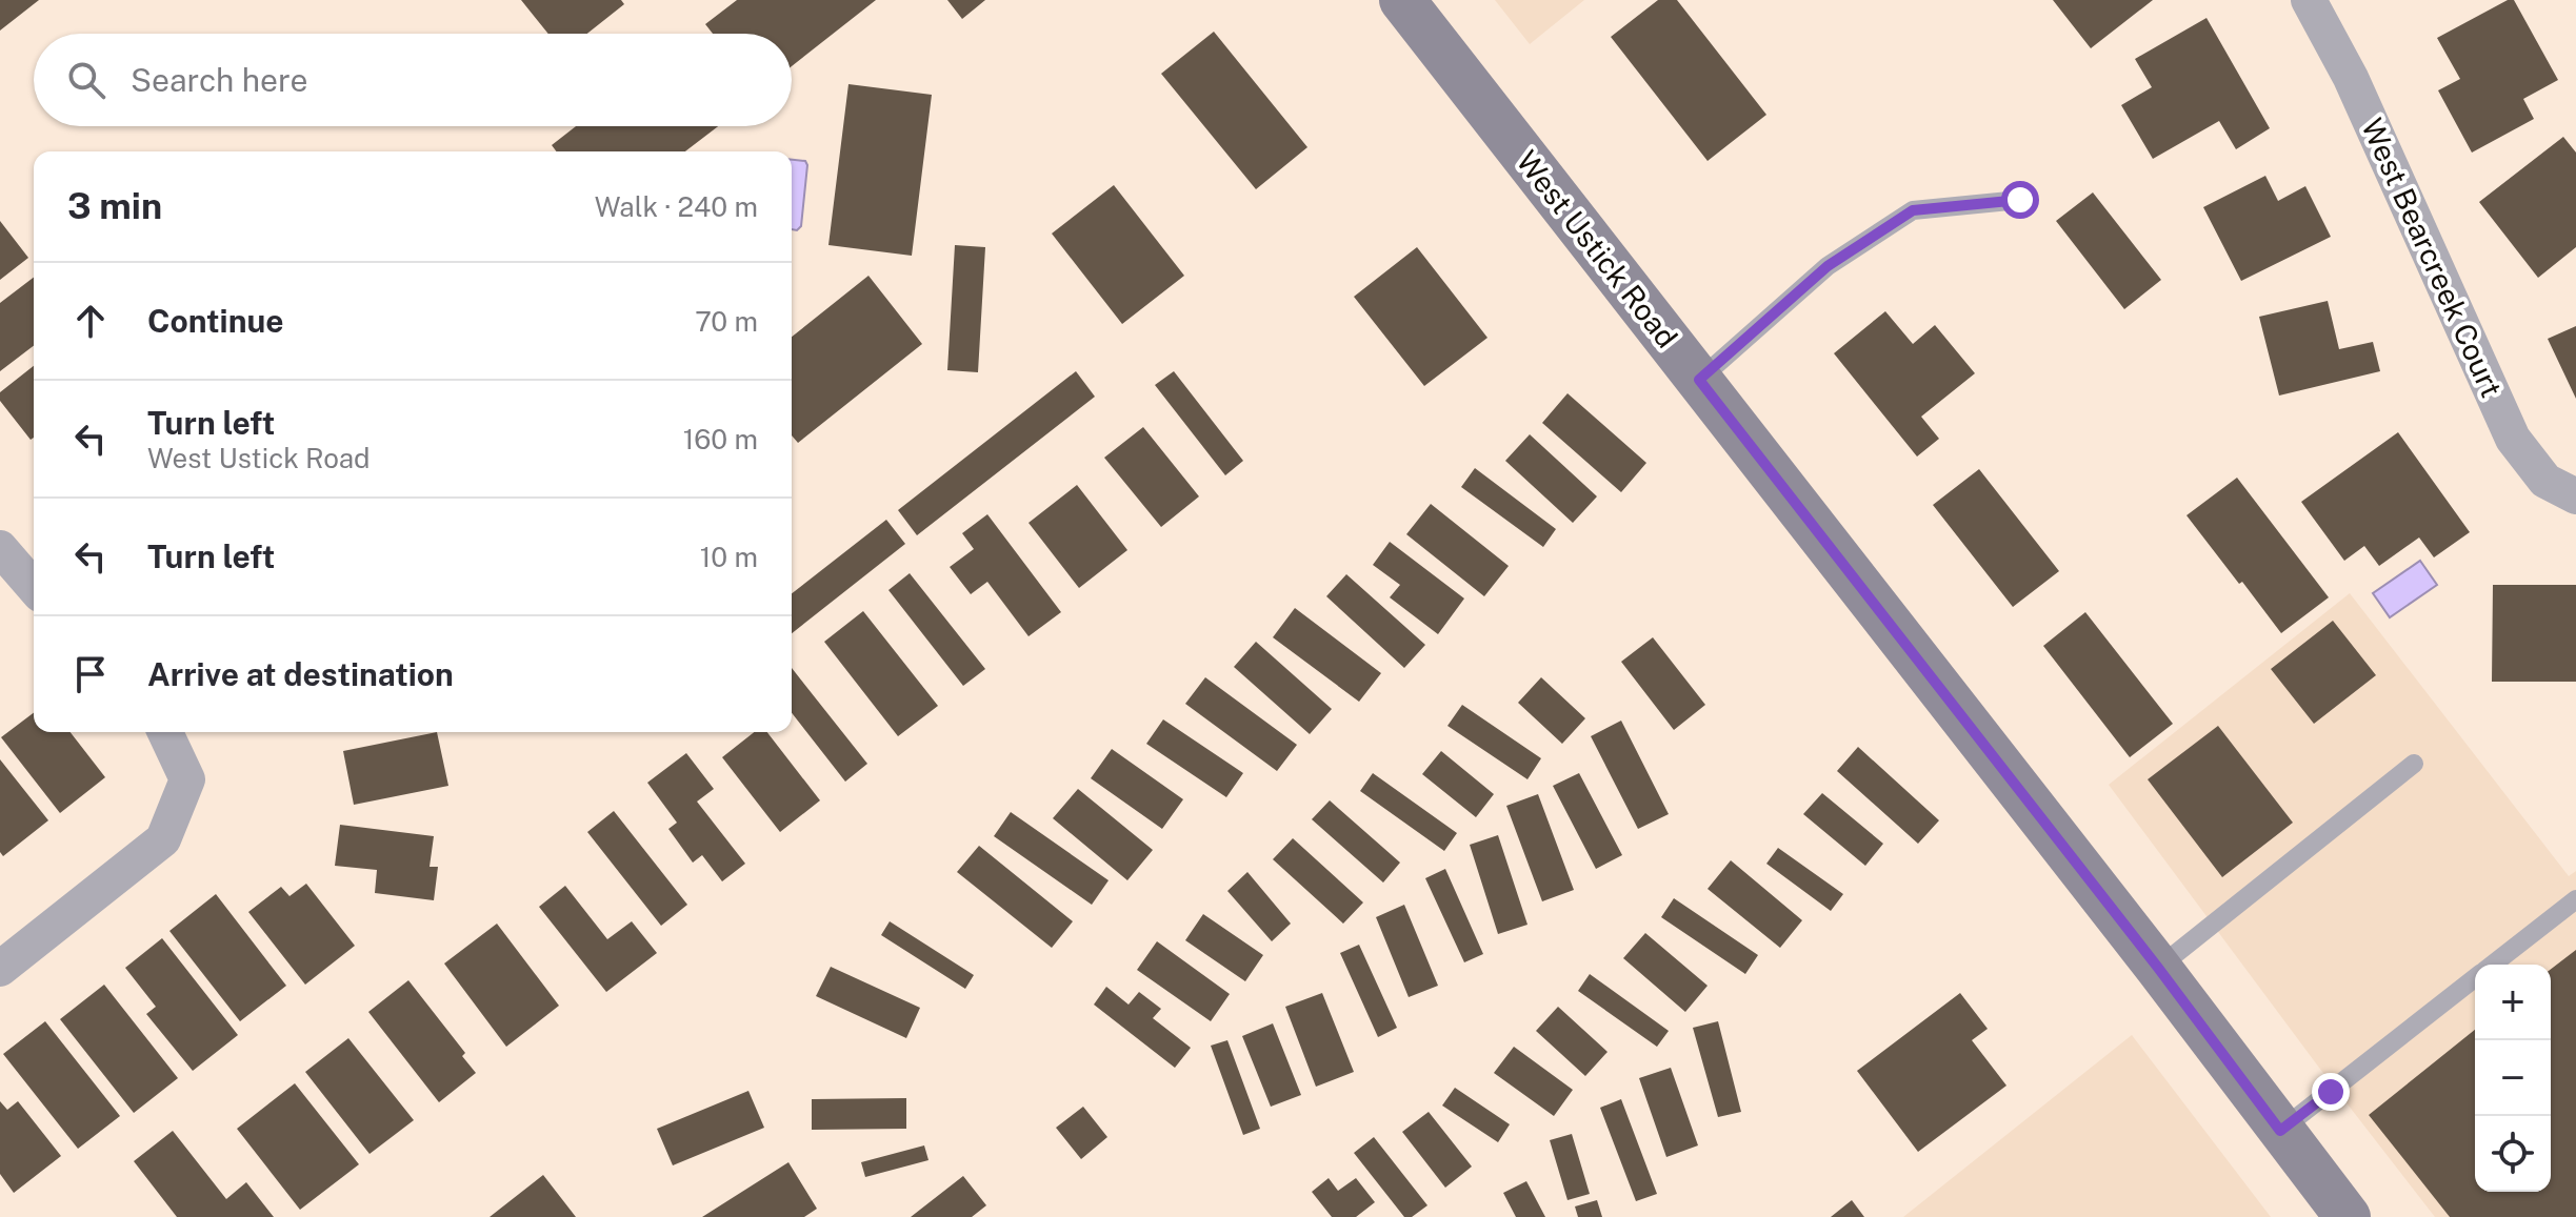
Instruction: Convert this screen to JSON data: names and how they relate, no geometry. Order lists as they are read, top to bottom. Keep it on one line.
{"streets":{"main road":["West Ustick Road"],"street":["West Bearcreek Court"]},"page":{"search":"Search here","heading":["3 min","Walk · 240 m"],"list":[["Continue","70 m"],["Turn left","West Ustick Road","160 m"],["Turn left","10 m"],"Arrive at destination"],"map_buttons":["+","−"]}}
